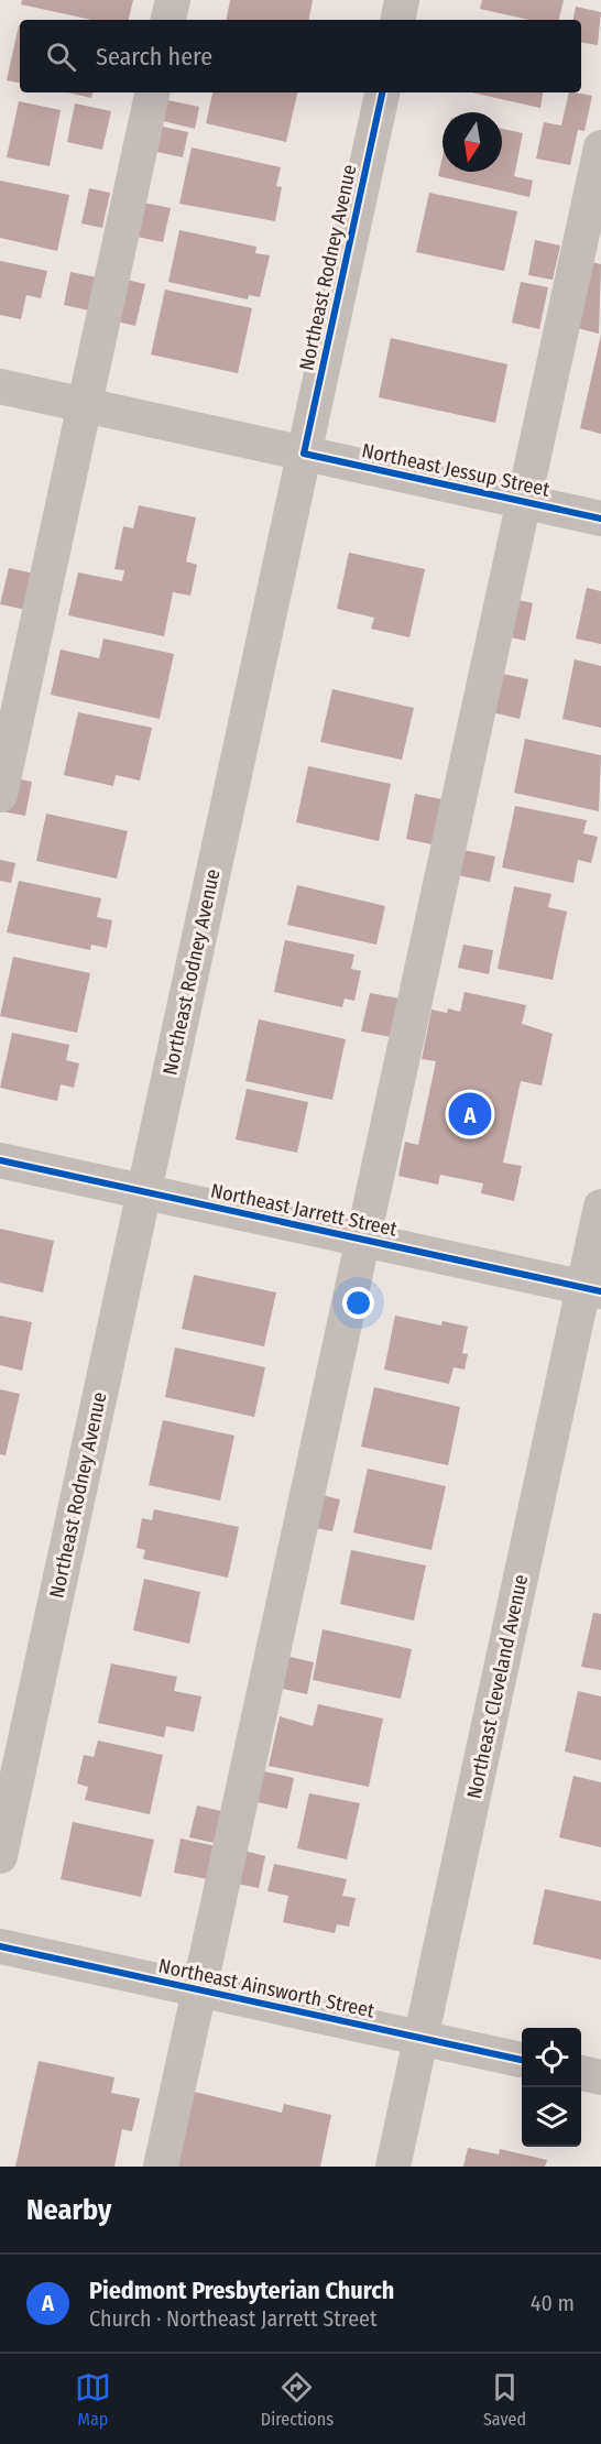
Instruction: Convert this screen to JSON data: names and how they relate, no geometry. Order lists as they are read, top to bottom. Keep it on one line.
{"streets":{"street":["Northeast Rodney Avenue","Northeast Jessup Street","Northeast Jarrett Street","Northeast Cleveland Avenue","Northeast Ainsworth Street"]},"crossings":[["Northeast Rodney Avenue","Northeast Jessup Street"],["Northeast Rodney Avenue","Northeast Jarrett Street"],["Northeast Jarrett Street","Northeast Cleveland Avenue"],["Northeast Cleveland Avenue","Northeast Ainsworth Street"]],"north":"bottom","page":{"search":"Search here","pins":"A","heading":"Nearby","list":[{"mark":"A","name":"Piedmont Presbyterian Church","note":"Church · Northeast Jarrett Street","value":"40 m"}],"nav":["Map","Directions","Saved"]}}
